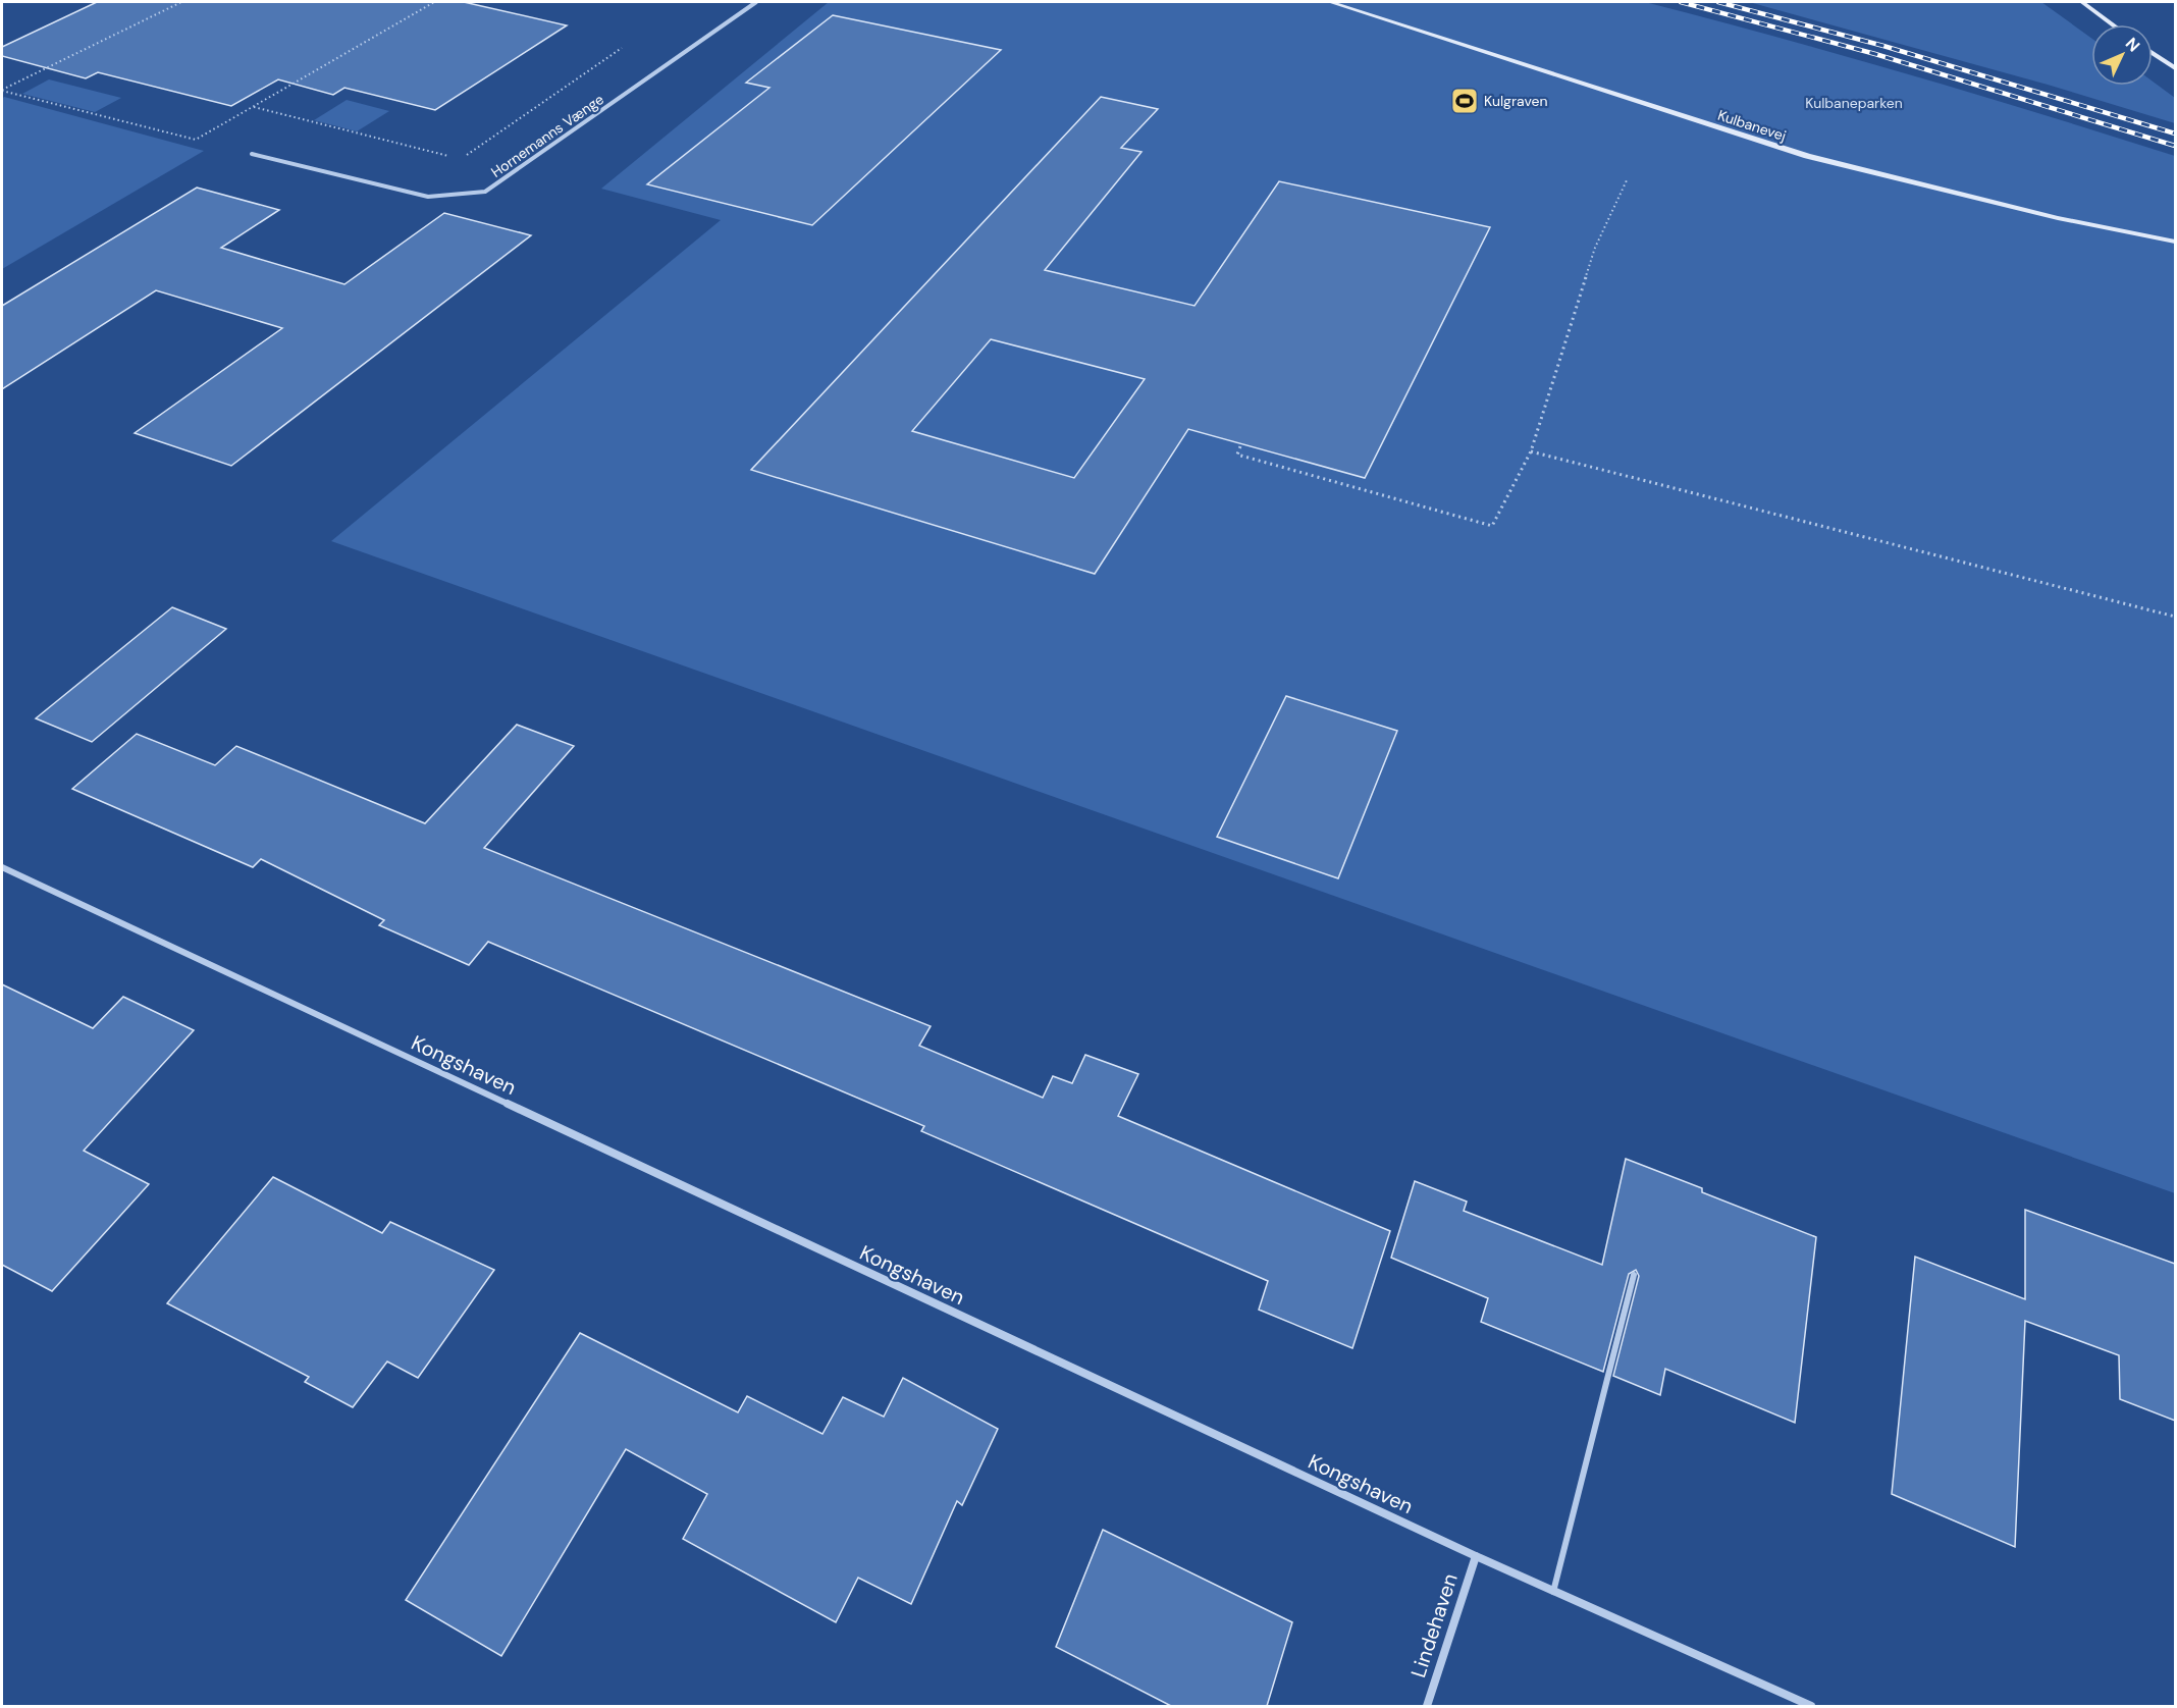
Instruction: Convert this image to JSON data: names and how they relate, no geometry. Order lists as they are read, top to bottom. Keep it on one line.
{"streets":{"street":["Kulbanevej","Hornemanns Vænge","Kongshaven","Lindehaven"]},"crossings":[["Kongshaven","Lindehaven"]],"parks":["Kulbaneparken"],"places":{"sports":["Kulgraven"]},"north":"top right"}
